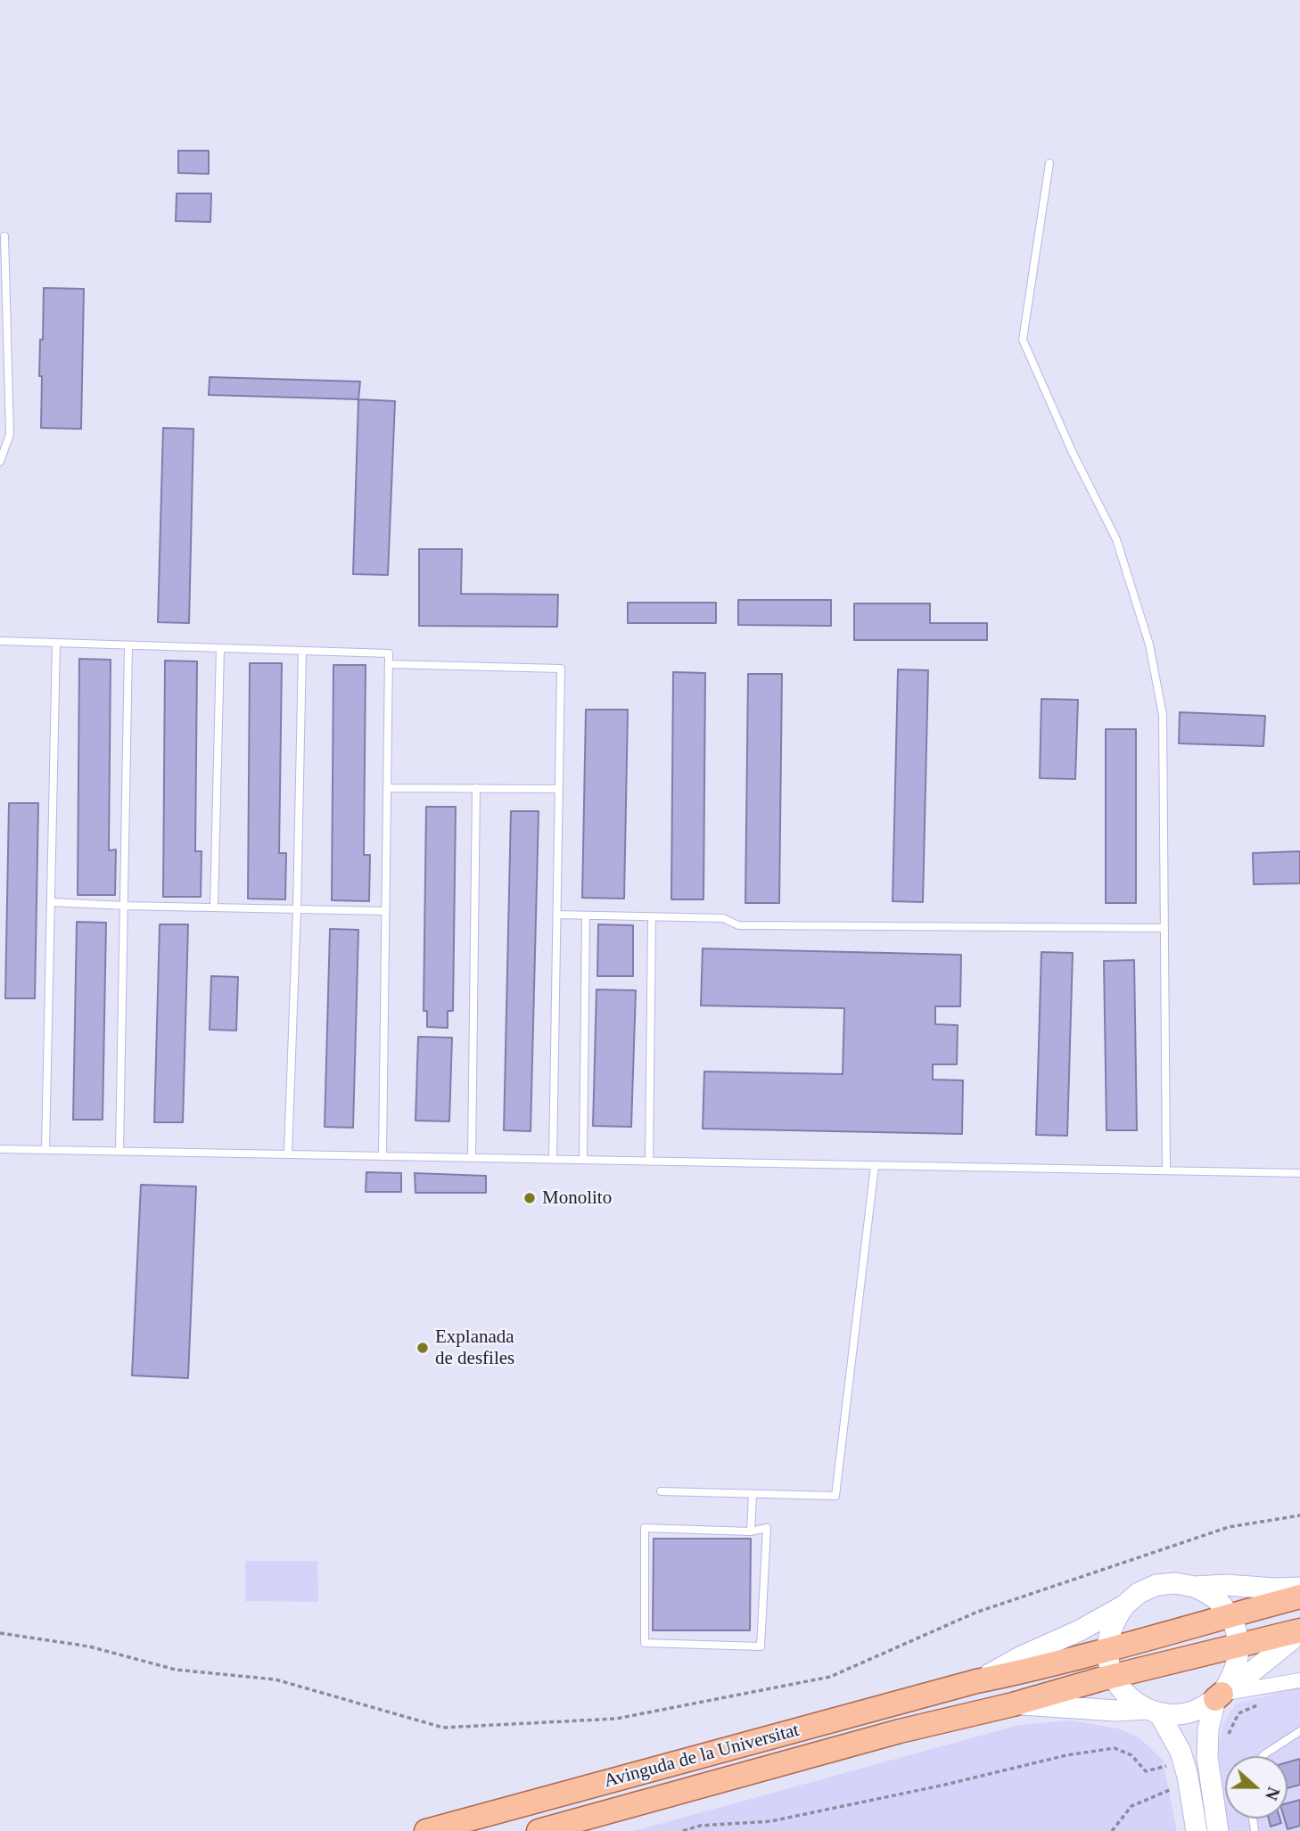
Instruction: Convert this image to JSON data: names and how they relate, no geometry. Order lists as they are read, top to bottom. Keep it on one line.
{"streets":{"main road":["Avinguda de la Universitat"]},"places":["Monolito","Explanada de desfiles"],"north":"right"}
